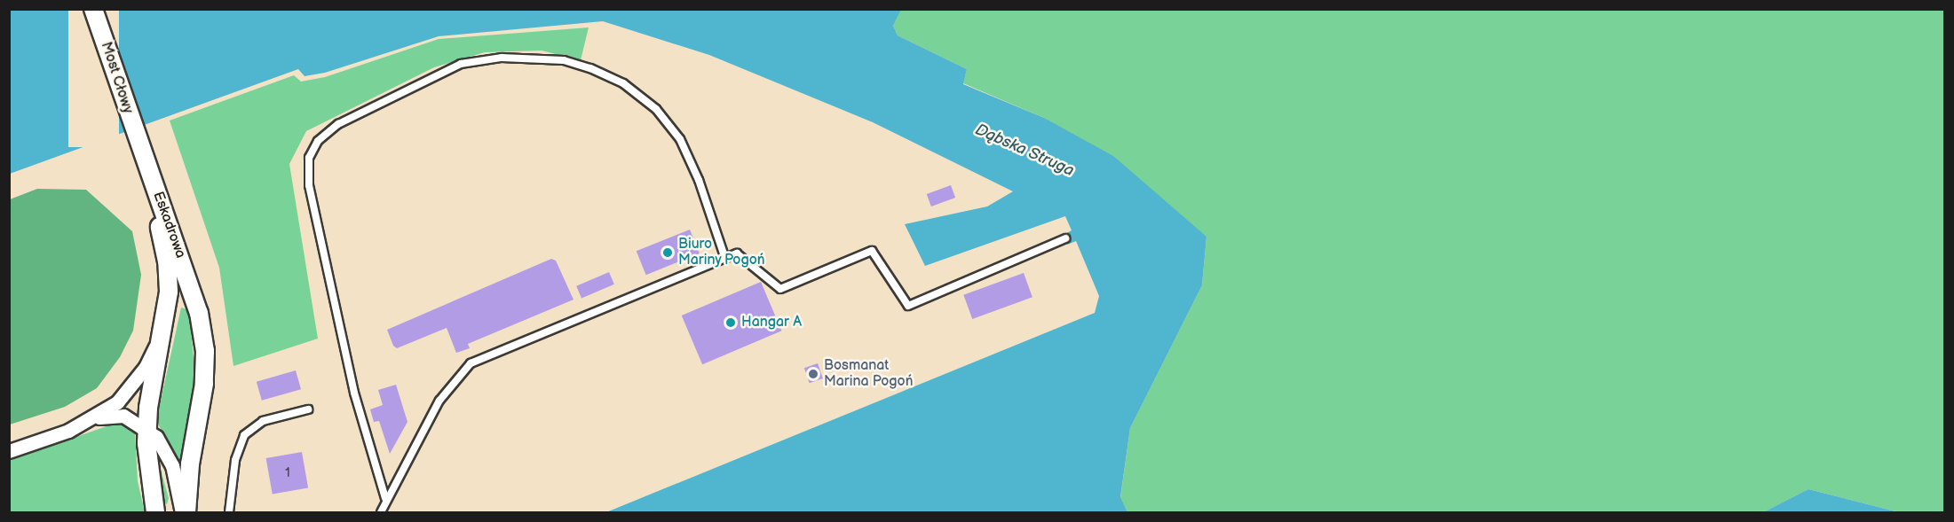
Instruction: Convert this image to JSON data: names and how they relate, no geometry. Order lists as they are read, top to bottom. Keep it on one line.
{"streets":{"street":["Most Cłowy","Eskadrowa"]},"crossings":[["Most Cłowy","Eskadrowa"]],"water":["Dąbska Struga"],"places":["Biuro Mariny Pogoń","Hangar A","Bosmanat Marina Pogoń"],"house_numbers":["1"]}
